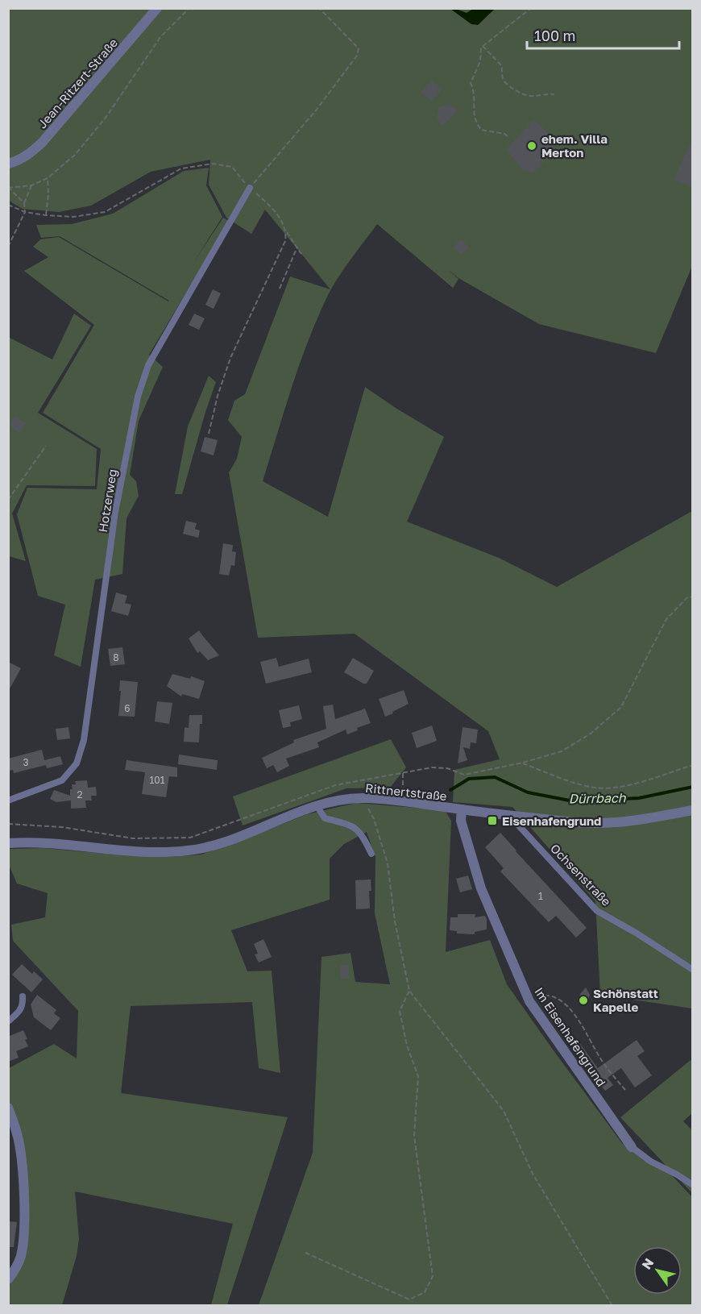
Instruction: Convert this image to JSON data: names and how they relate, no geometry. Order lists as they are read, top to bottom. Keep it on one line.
{"streets":{"street":["Jean-Ritzert-Straße","Rittnertstraße","Im Eisenhafengrund"],"lane":["Hotzerweg","Ochsenstraße"]},"crossings":[["Rittnertstraße","Ochsenstraße"],["Rittnertstraße","Im Eisenhafengrund"]],"water":["Dürrbach"],"places":{"other":["ehem. Villa Merton","Schönstatt Kapelle"],"transit":["Eisenhafengrund"]},"house_numbers":["8","6","3","101","2","1"],"scale_bar":"100 m","north":"top left"}
